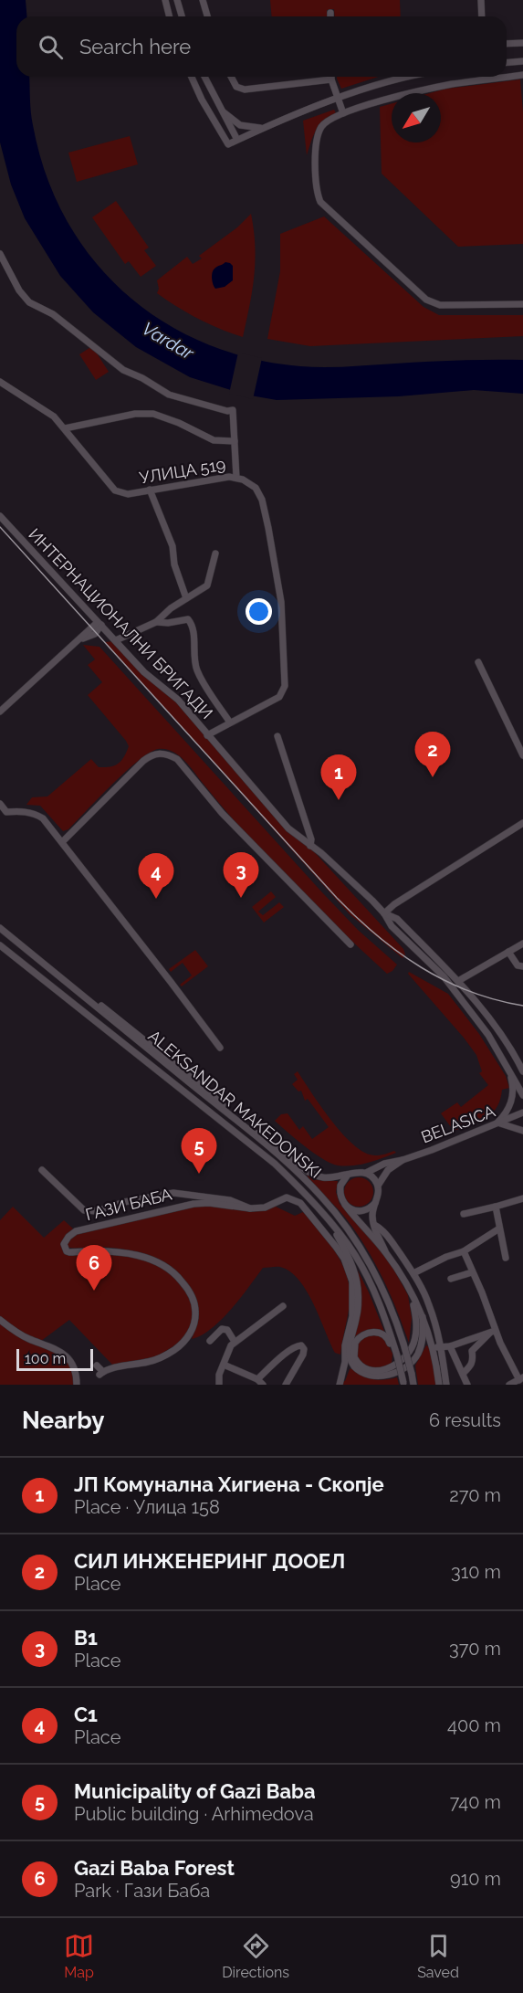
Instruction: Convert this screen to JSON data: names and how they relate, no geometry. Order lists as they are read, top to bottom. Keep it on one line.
{"streets":{"street":["УЛИЦА 519","ИНТЕРНАЦИОНАЛНИ БРИГАДИ","ALEKSANDAR MAKEDONSKI","BELASICA","ГАЗИ БАБА"]},"water":["Vardar"],"scale_bar":"100 m","north":"bottom left","page":{"search":"Search here","pins":["2","1","3","4","5","6"],"scale":"100 m","heading":["Nearby","6 results"],"list":[{"mark":"1","name":"ЈП Комунална Хигиена - Скопје","note":"Place · Улица 158","value":"270 m"},{"mark":"2","name":"СИЛ ИНЖЕНЕРИНГ ДООЕЛ","note":"Place","value":"310 m"},{"mark":"3","name":"B1","note":"Place","value":"370 m"},{"mark":"4","name":"C1","note":"Place","value":"400 m"},{"mark":"5","name":"Municipality of Gazi Baba","note":"Public building · Arhimedova","value":"740 m"},{"mark":"6","name":"Gazi Baba Forest","note":"Park · Гази Баба","value":"910 m"}],"nav":["Map","Directions","Saved"]}}
